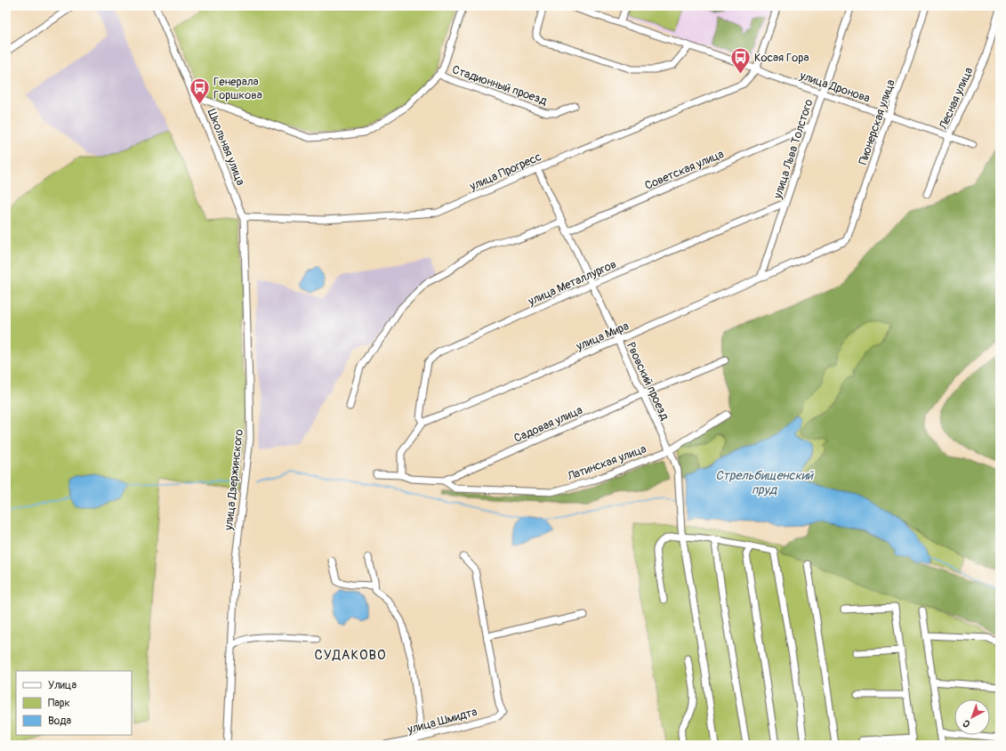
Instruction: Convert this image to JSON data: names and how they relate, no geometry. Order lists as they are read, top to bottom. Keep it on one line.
{"streets":{"street":["Стадионный проезд","улица Дронова","Лесная улица","Пионерская улица","Школьная улица","улица Льва Толстого","Советская улица","улица Прогресс","улица Металлургов","улица Мира","Рвовский проезд","Садовая улица","Латинская улица","улица Дзержинского","улица Шмидта"]},"crossings":[["улица Дронова","Лесная улица"],["улица Дронова","Пионерская улица"],["улица Дронова","улица Льва Толстого"],["улица Дронова","улица Прогресс"],["Пионерская улица","улица Мира"],["Школьная улица","улица Прогресс"],["Школьная улица","улица Дзержинского"],["улица Льва Толстого","Советская улица"],["улица Льва Толстого","улица Металлургов"],["улица Льва Толстого","улица Мира"],["Советская улица","Рвовский проезд"],["улица Прогресс","Рвовский проезд"],["улица Прогресс","улица Дзержинского"],["улица Металлургов","улица Мира"],["улица Металлургов","Рвовский проезд"],["улица Мира","Рвовский проезд"],["Рвовский проезд","Садовая улица"],["Рвовский проезд","Латинская улица"],["Садовая улица","Латинская улица"]],"districts":["СУДАКОВО"],"water":["Стрельбищенский пруд"],"places":{"bus stop":["Косая Гора","Генерала Горшкова"]},"legend":["Улица","Парк","Вода"],"north":"bottom left"}
